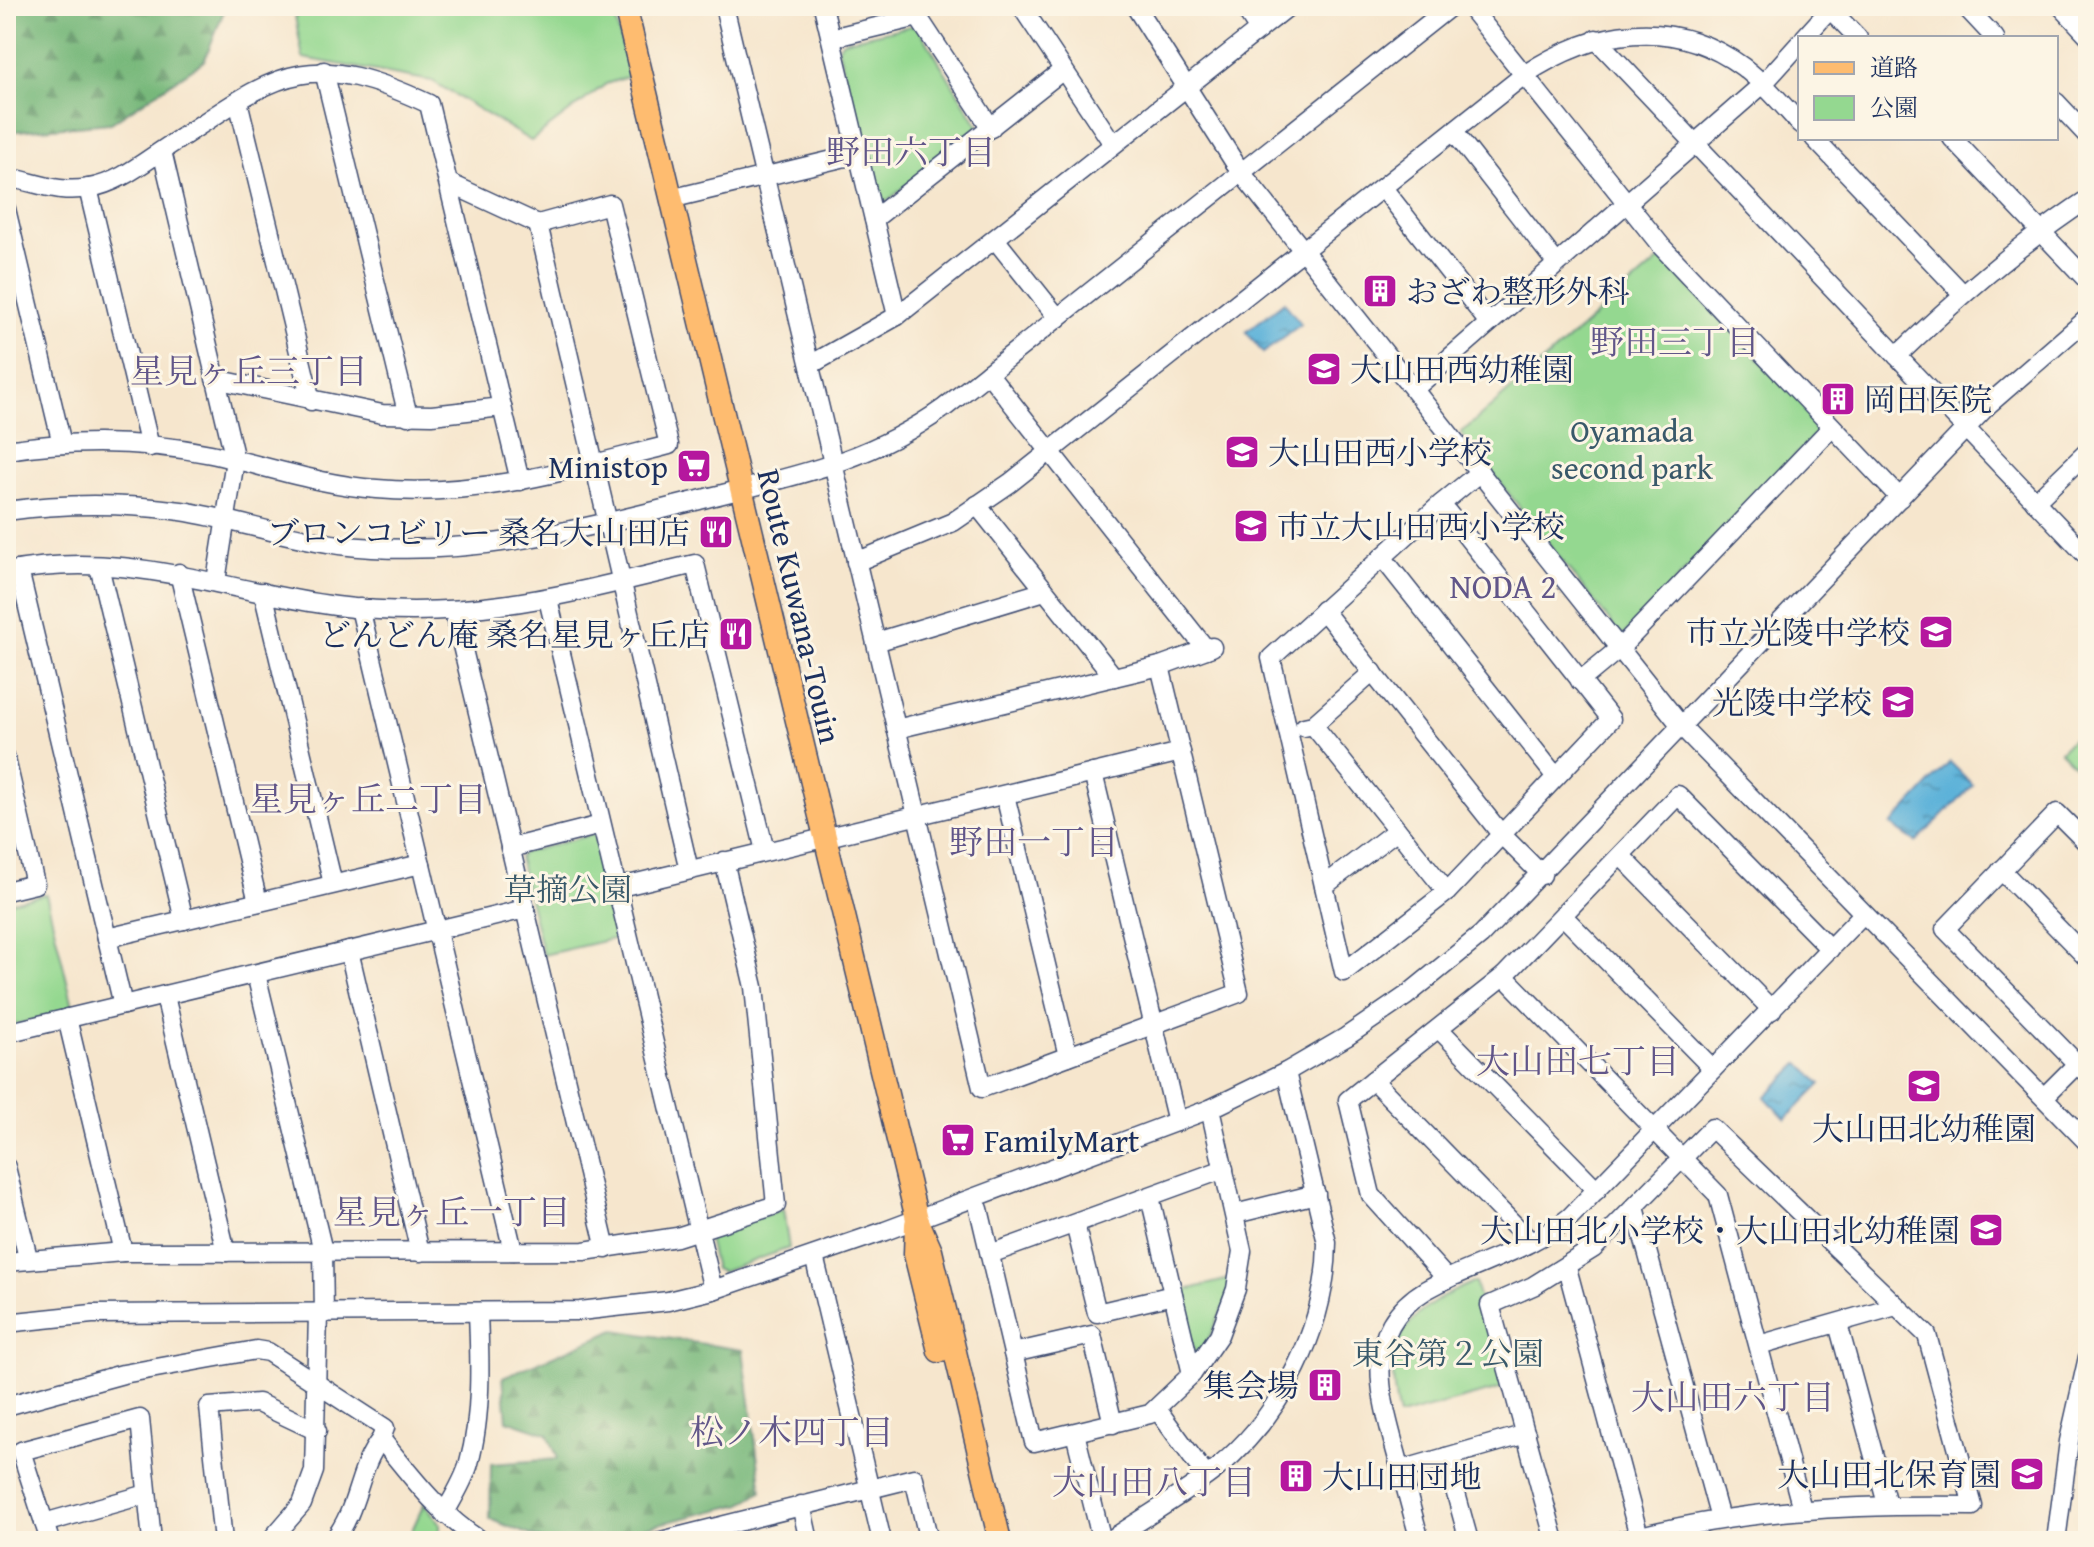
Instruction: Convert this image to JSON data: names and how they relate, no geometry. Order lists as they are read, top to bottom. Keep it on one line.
{"streets":{"main road":["Route Kuwana-Touin"]},"districts":["野田六丁目","野田三丁目","星見ヶ丘三丁目","NODA 2","星見ヶ丘二丁目","野田一丁目","大山田七丁目","星見ヶ丘一丁目","大山田六丁目","松ノ木四丁目","大山田八丁目"],"parks":["Oyamada second park","草摘公園","東谷第２公園"],"places":{"building":["おざわ整形外科","岡田医院","集会場","大山田団地"],"school or university":["大山田西幼稚園","大山田西小学校","市立大山田西小学校","市立光陵中学校","光陵中学校","大山田北幼稚園","大山田北小学校・大山田北幼稚園","大山田北保育園"],"supermarket":["Ministop","FamilyMart"],"restaurant":["ブロンコビリー 桑名大山田店","どんどん庵 桑名星見ヶ丘店"]},"legend":["道路","公園"]}
